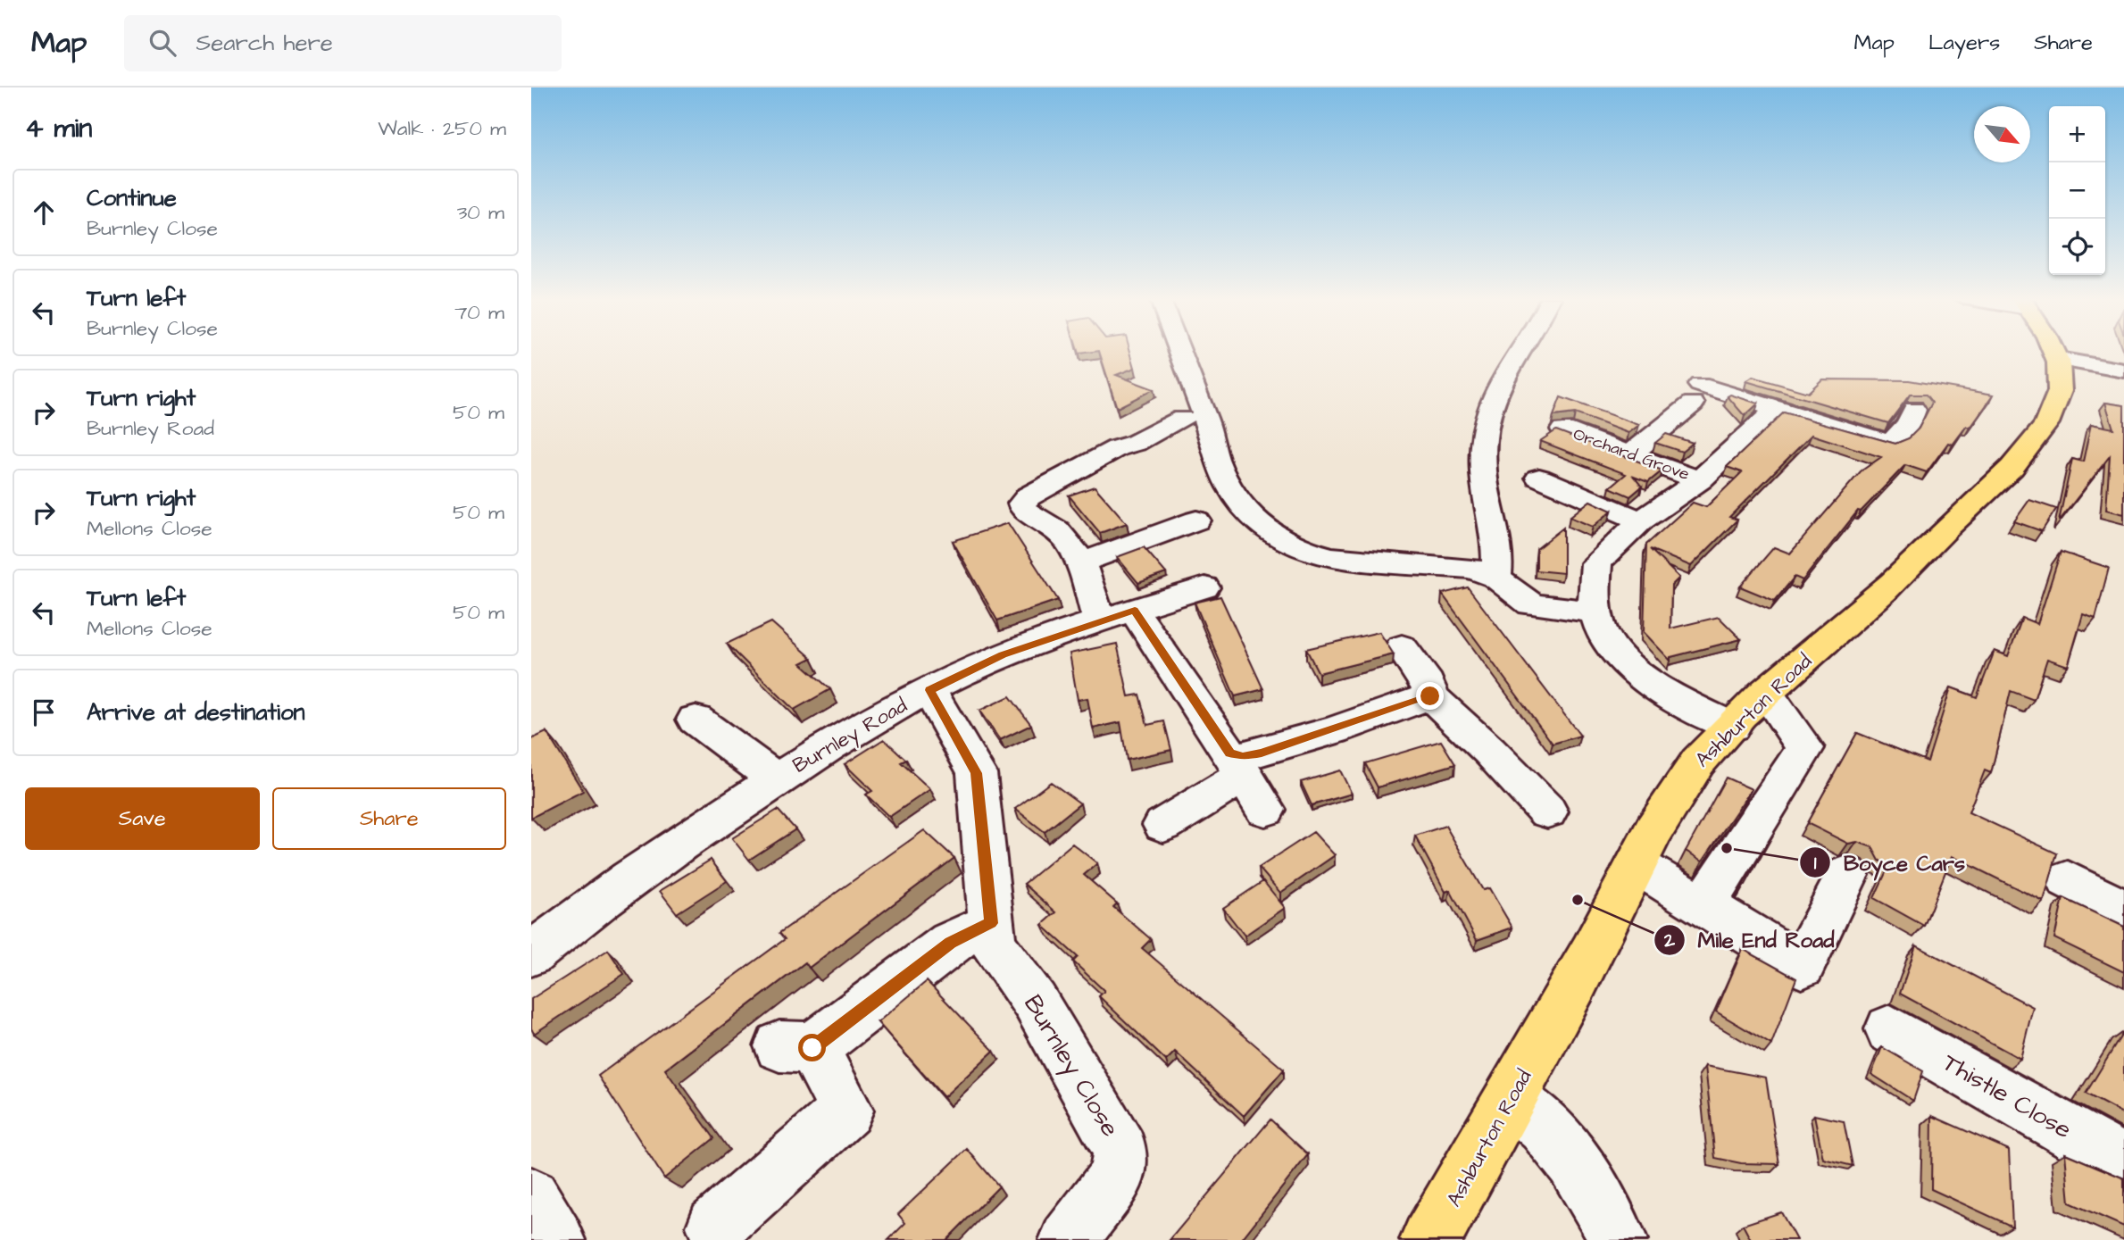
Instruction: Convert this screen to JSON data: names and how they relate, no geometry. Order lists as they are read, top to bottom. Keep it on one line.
{"streets":{"main road":["Ashburton Road"],"street":["Orchard Grove","Burnley Road","Burnley Close","Thistle Close"]},"crossings":[["Orchard Grove","Ashburton Road"],["Burnley Road","Burnley Close"]],"places":["Boyce Cars","Mile End Road"],"north":"bottom right","page":{"header":"Map","search":"Search here","nav":["Map","Layers","Share"],"heading":["4 min","Walk · 250 m"],"map_buttons":["+","−"],"list":[["Continue","Burnley Close","30 m"],["Turn left","Burnley Close","70 m"],["Turn right","Burnley Road","50 m"],["Turn right","Mellons Close","50 m"],["Turn left","Mellons Close","50 m"],"Arrive at destination"],"buttons":["Save","Share"]}}
